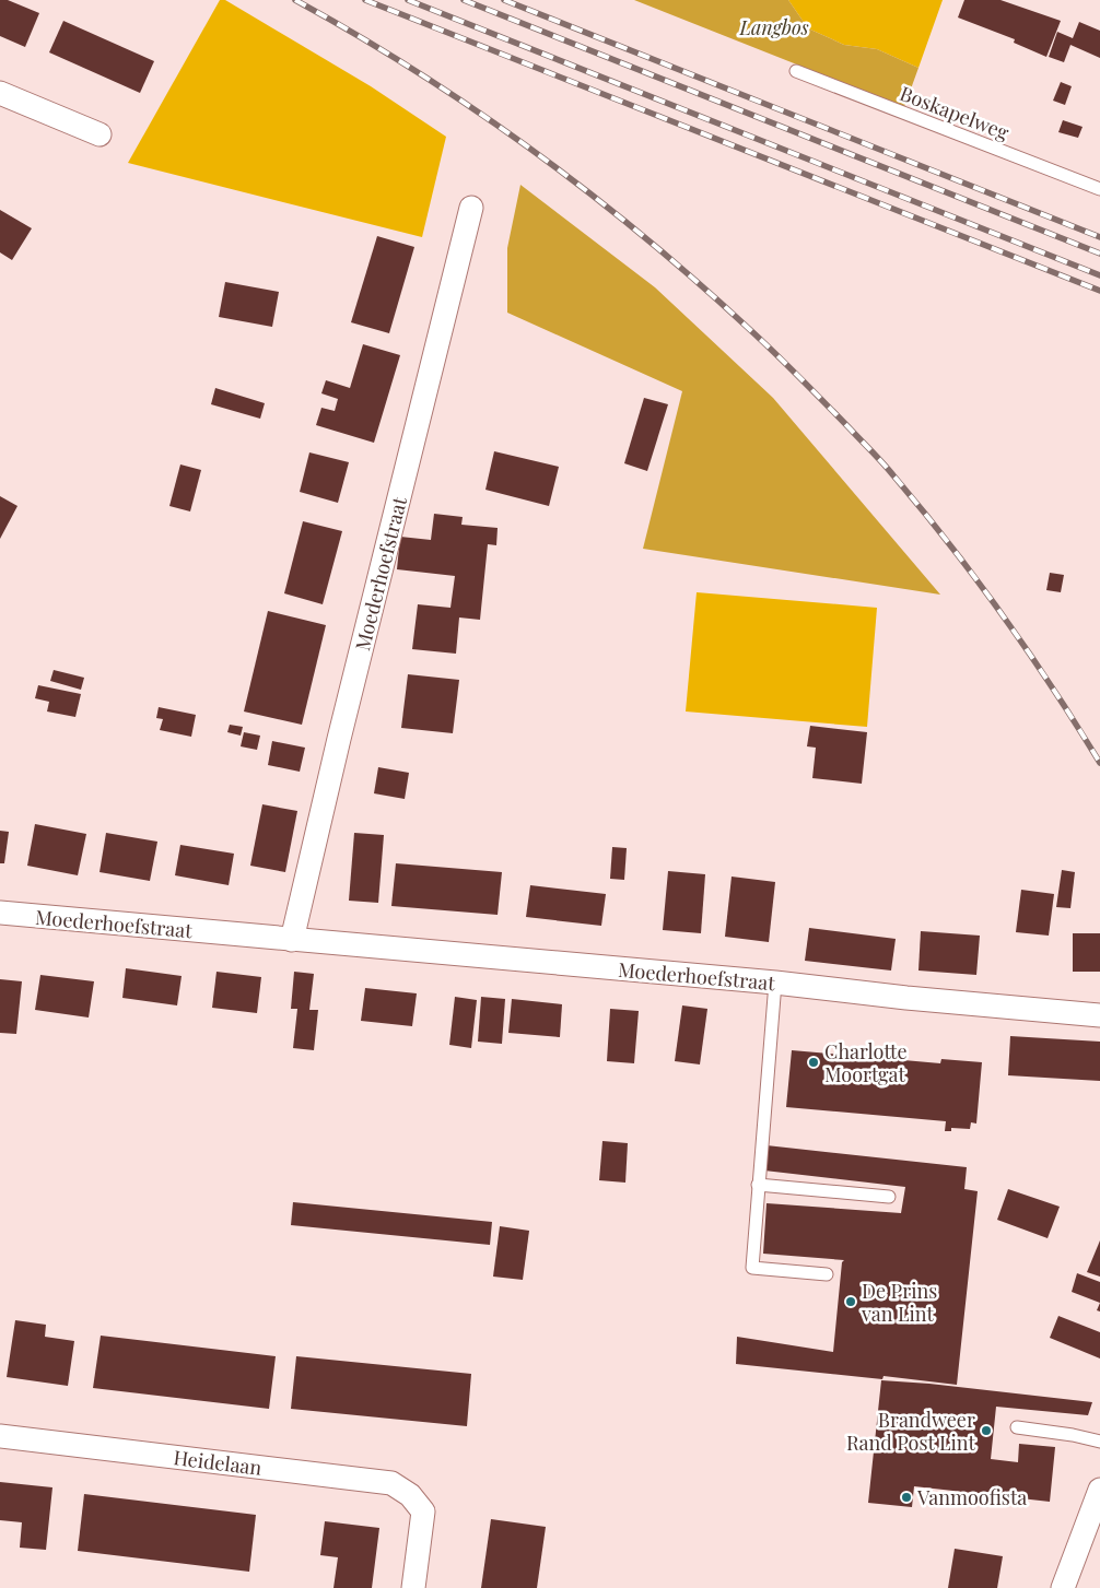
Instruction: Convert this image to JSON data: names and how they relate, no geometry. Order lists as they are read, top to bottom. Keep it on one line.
{"streets":{"street":["Moederhoefstraat","Heidelaan"],"lane":["Boskapelweg"]},"parks":["Langbos"],"places":["Charlotte Moortgat","De Prins van Lint","Brandweer Rand Post Lint","Vanmoofista"]}
